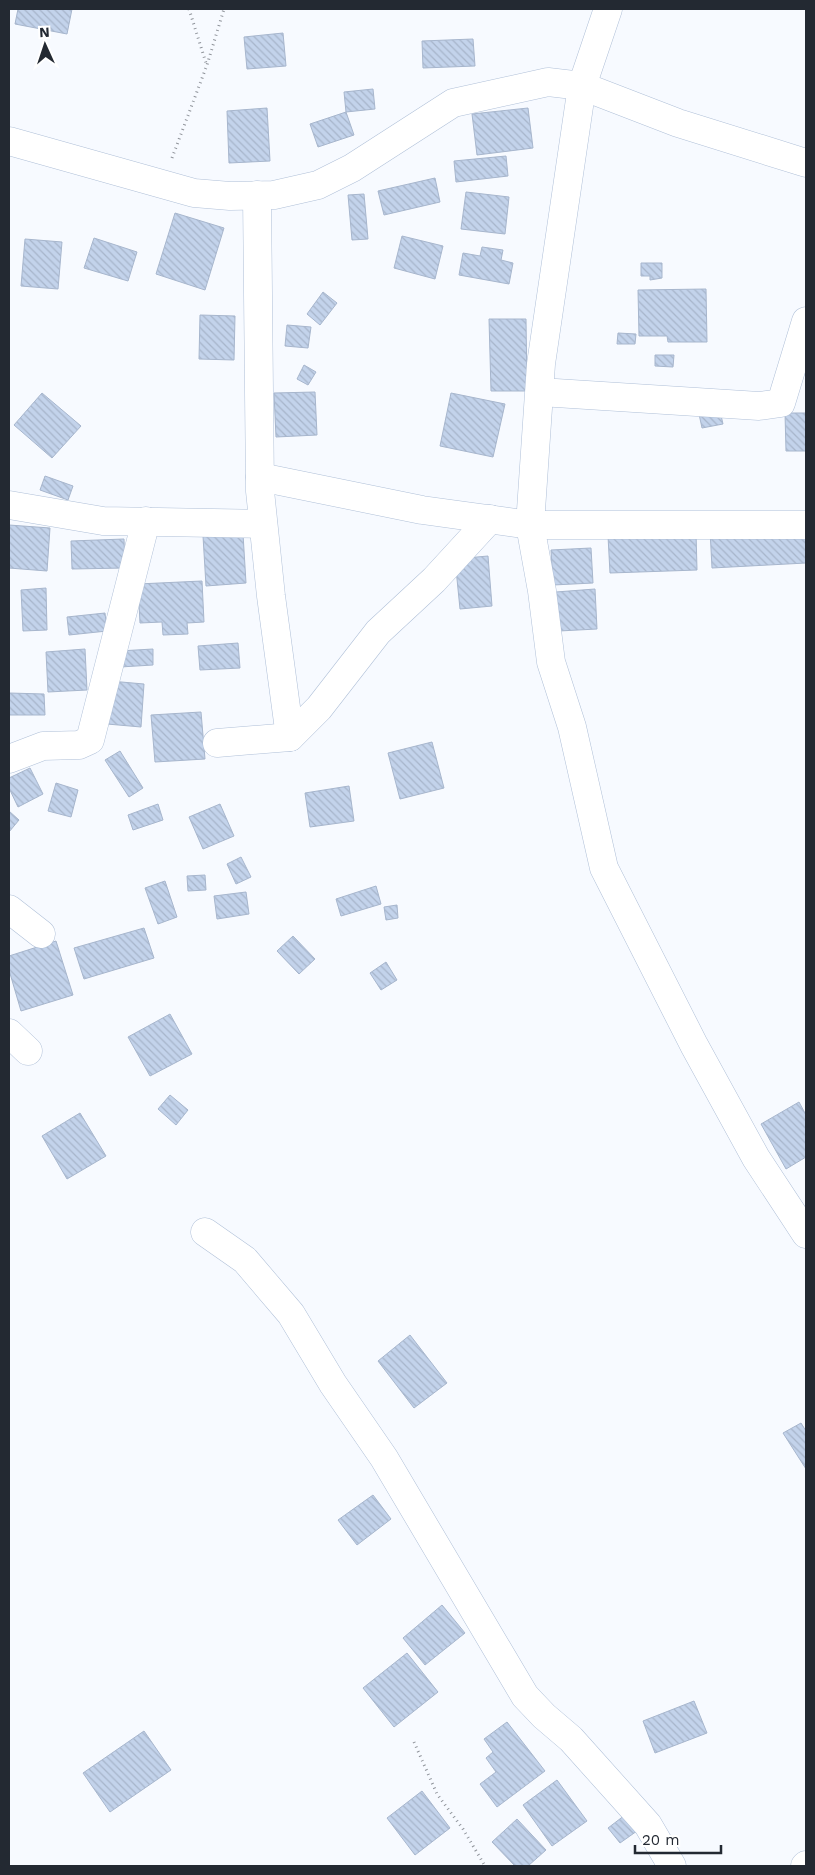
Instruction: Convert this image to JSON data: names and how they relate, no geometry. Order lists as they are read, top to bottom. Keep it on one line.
{"scale_bar":"20 m","north":"top"}
